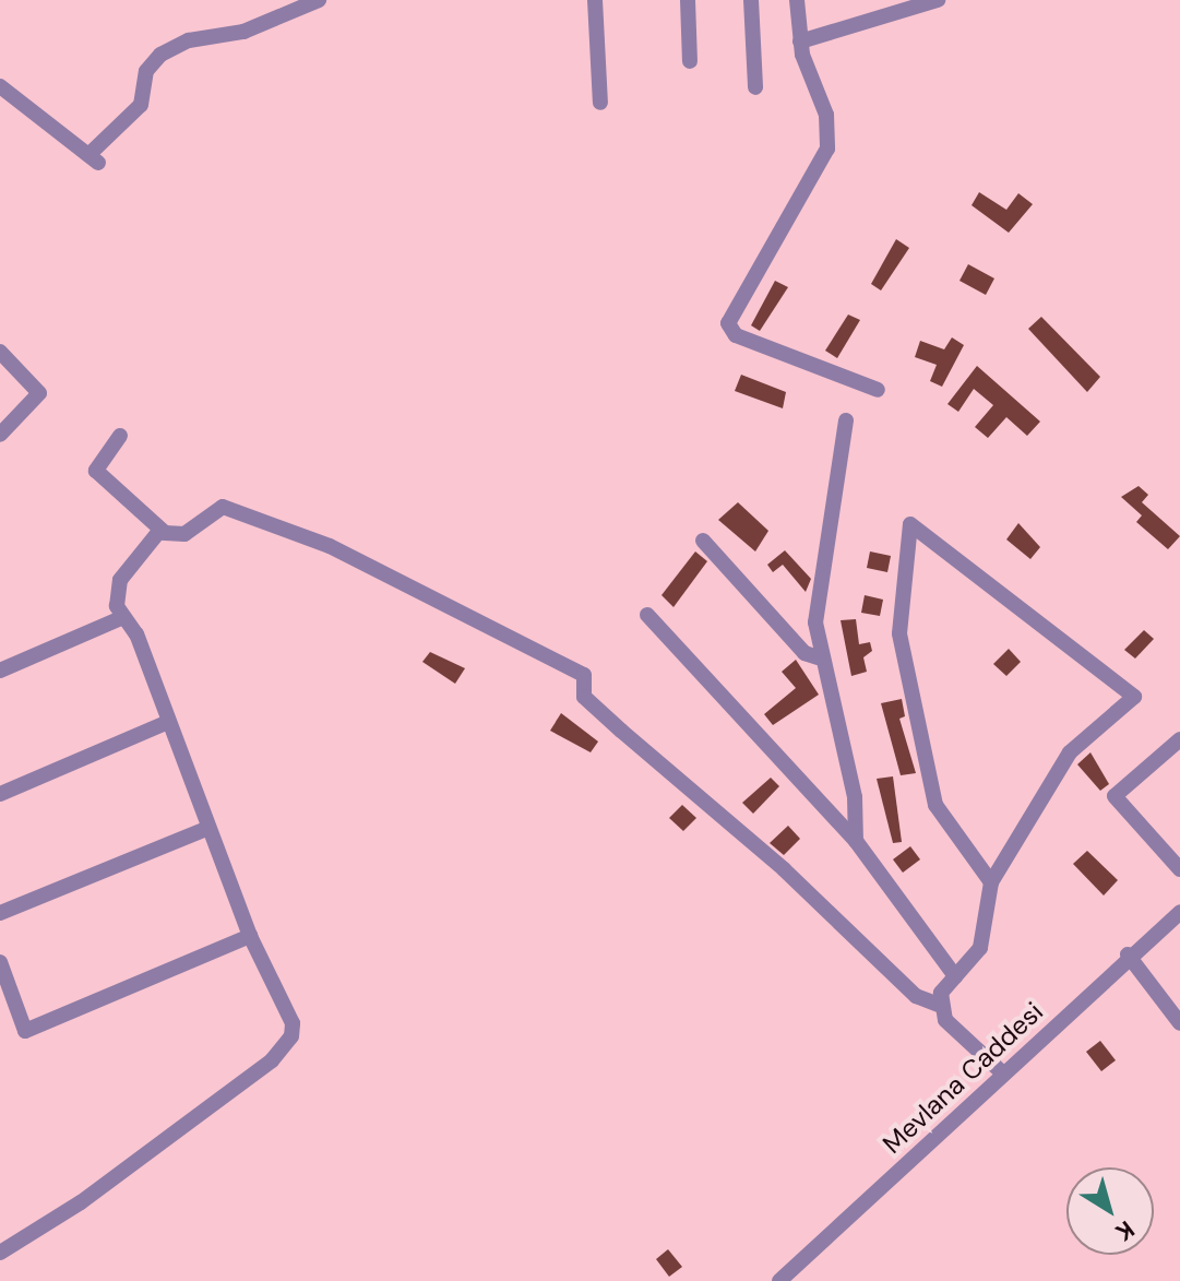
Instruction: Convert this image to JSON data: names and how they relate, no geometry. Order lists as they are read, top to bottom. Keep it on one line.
{"streets":{"street":["Mevlana Caddesi"]},"north":"bottom right"}
